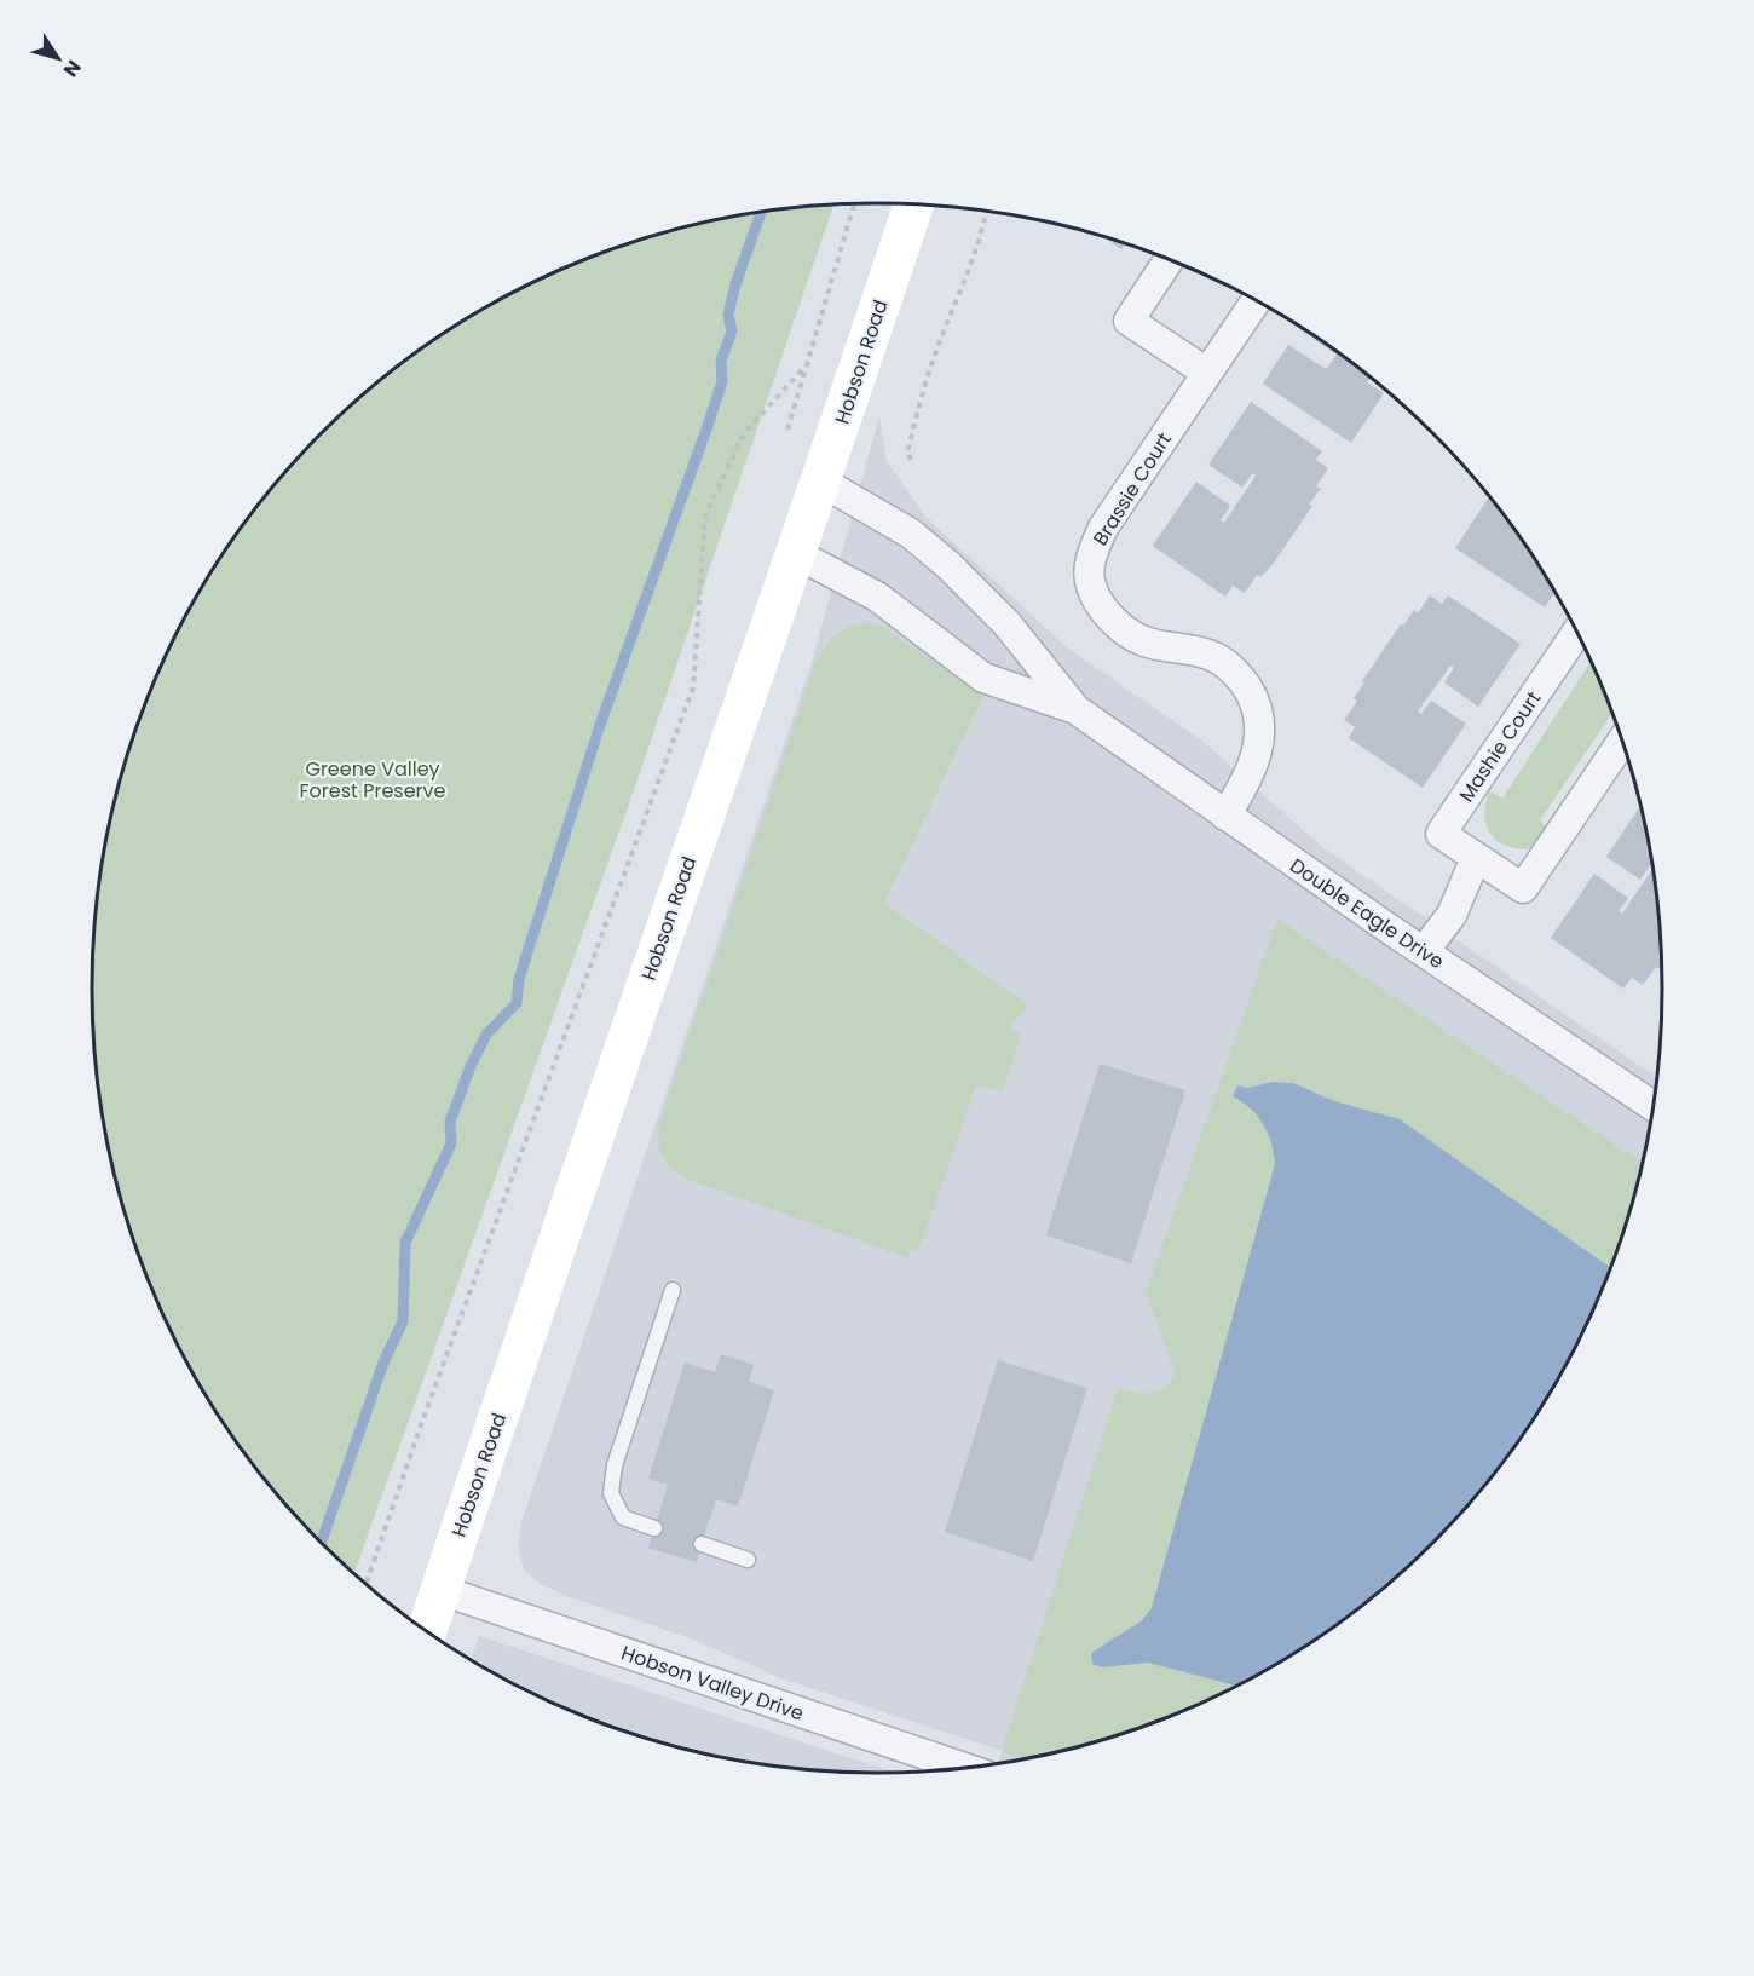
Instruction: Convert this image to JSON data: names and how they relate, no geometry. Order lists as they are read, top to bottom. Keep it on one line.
{"streets":{"main road":["Hobson Road"],"street":["Brassie Court","Mashie Court","Double Eagle Drive","Hobson Valley Drive"]},"crossings":[["Hobson Road","Double Eagle Drive"],["Hobson Road","Hobson Valley Drive"],["Brassie Court","Double Eagle Drive"]],"parks":["Greene Valley Forest Preserve"],"north":"bottom right"}
